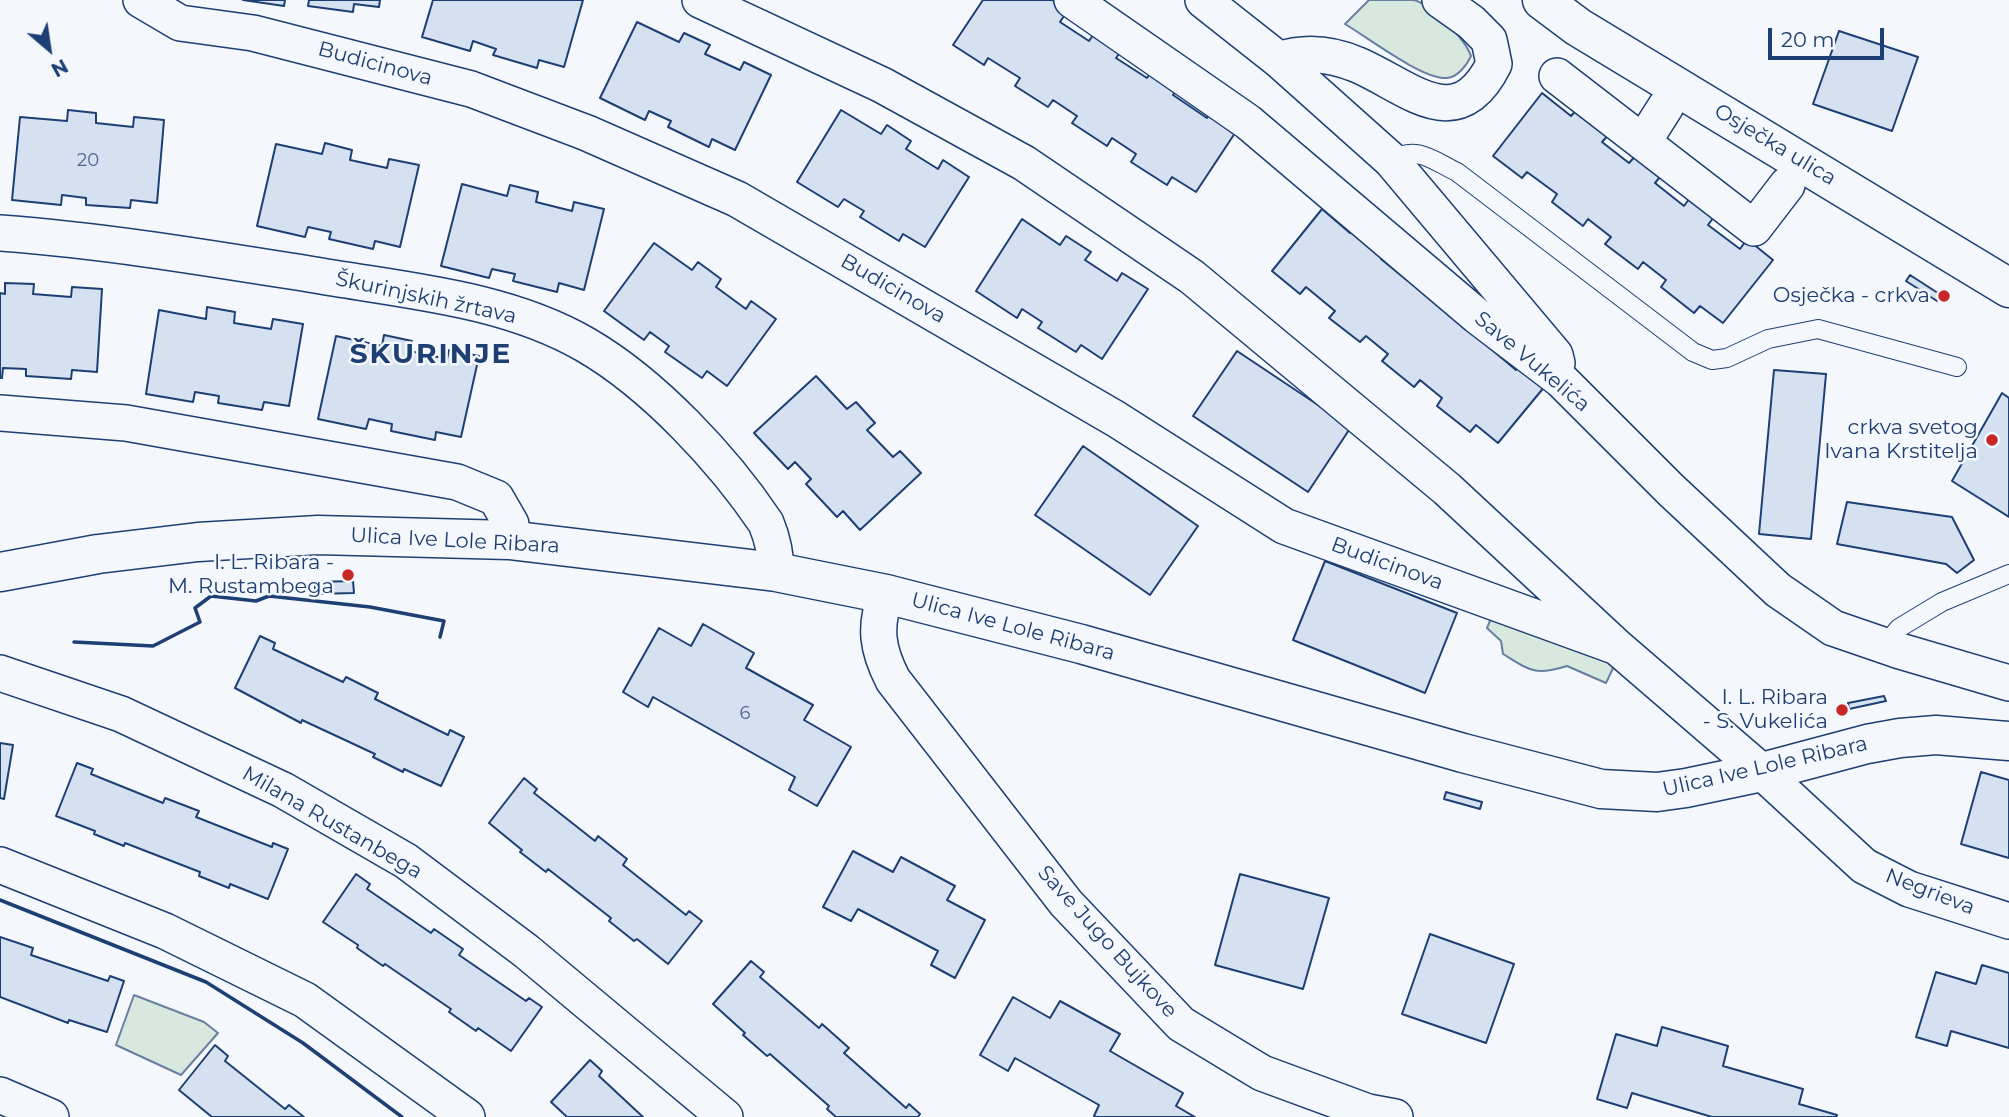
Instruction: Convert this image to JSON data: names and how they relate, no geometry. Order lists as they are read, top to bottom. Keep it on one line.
{"streets":{"street":["Budicinova","Osječka ulica","Škurinjskih žrtava","Save Vukelića","Ulica Ive Lole Ribara","Milana Rustanbega","Negrieva","Save Jugo Bujkove"]},"crossings":[["Budicinova","Negrieva"],["Škurinjskih žrtava","Ulica Ive Lole Ribara"],["Ulica Ive Lole Ribara","Negrieva"],["Ulica Ive Lole Ribara","Save Jugo Bujkove"]],"districts":["ŠKURINJE"],"places":["Osječka - crkva","crkva svetog Ivana Krstitelja","I. L. Ribara - M. Rustambega","I. L. Ribara - S. Vukelića"],"house_numbers":["20","6"],"scale_bar":"20 m","north":"bottom right"}
